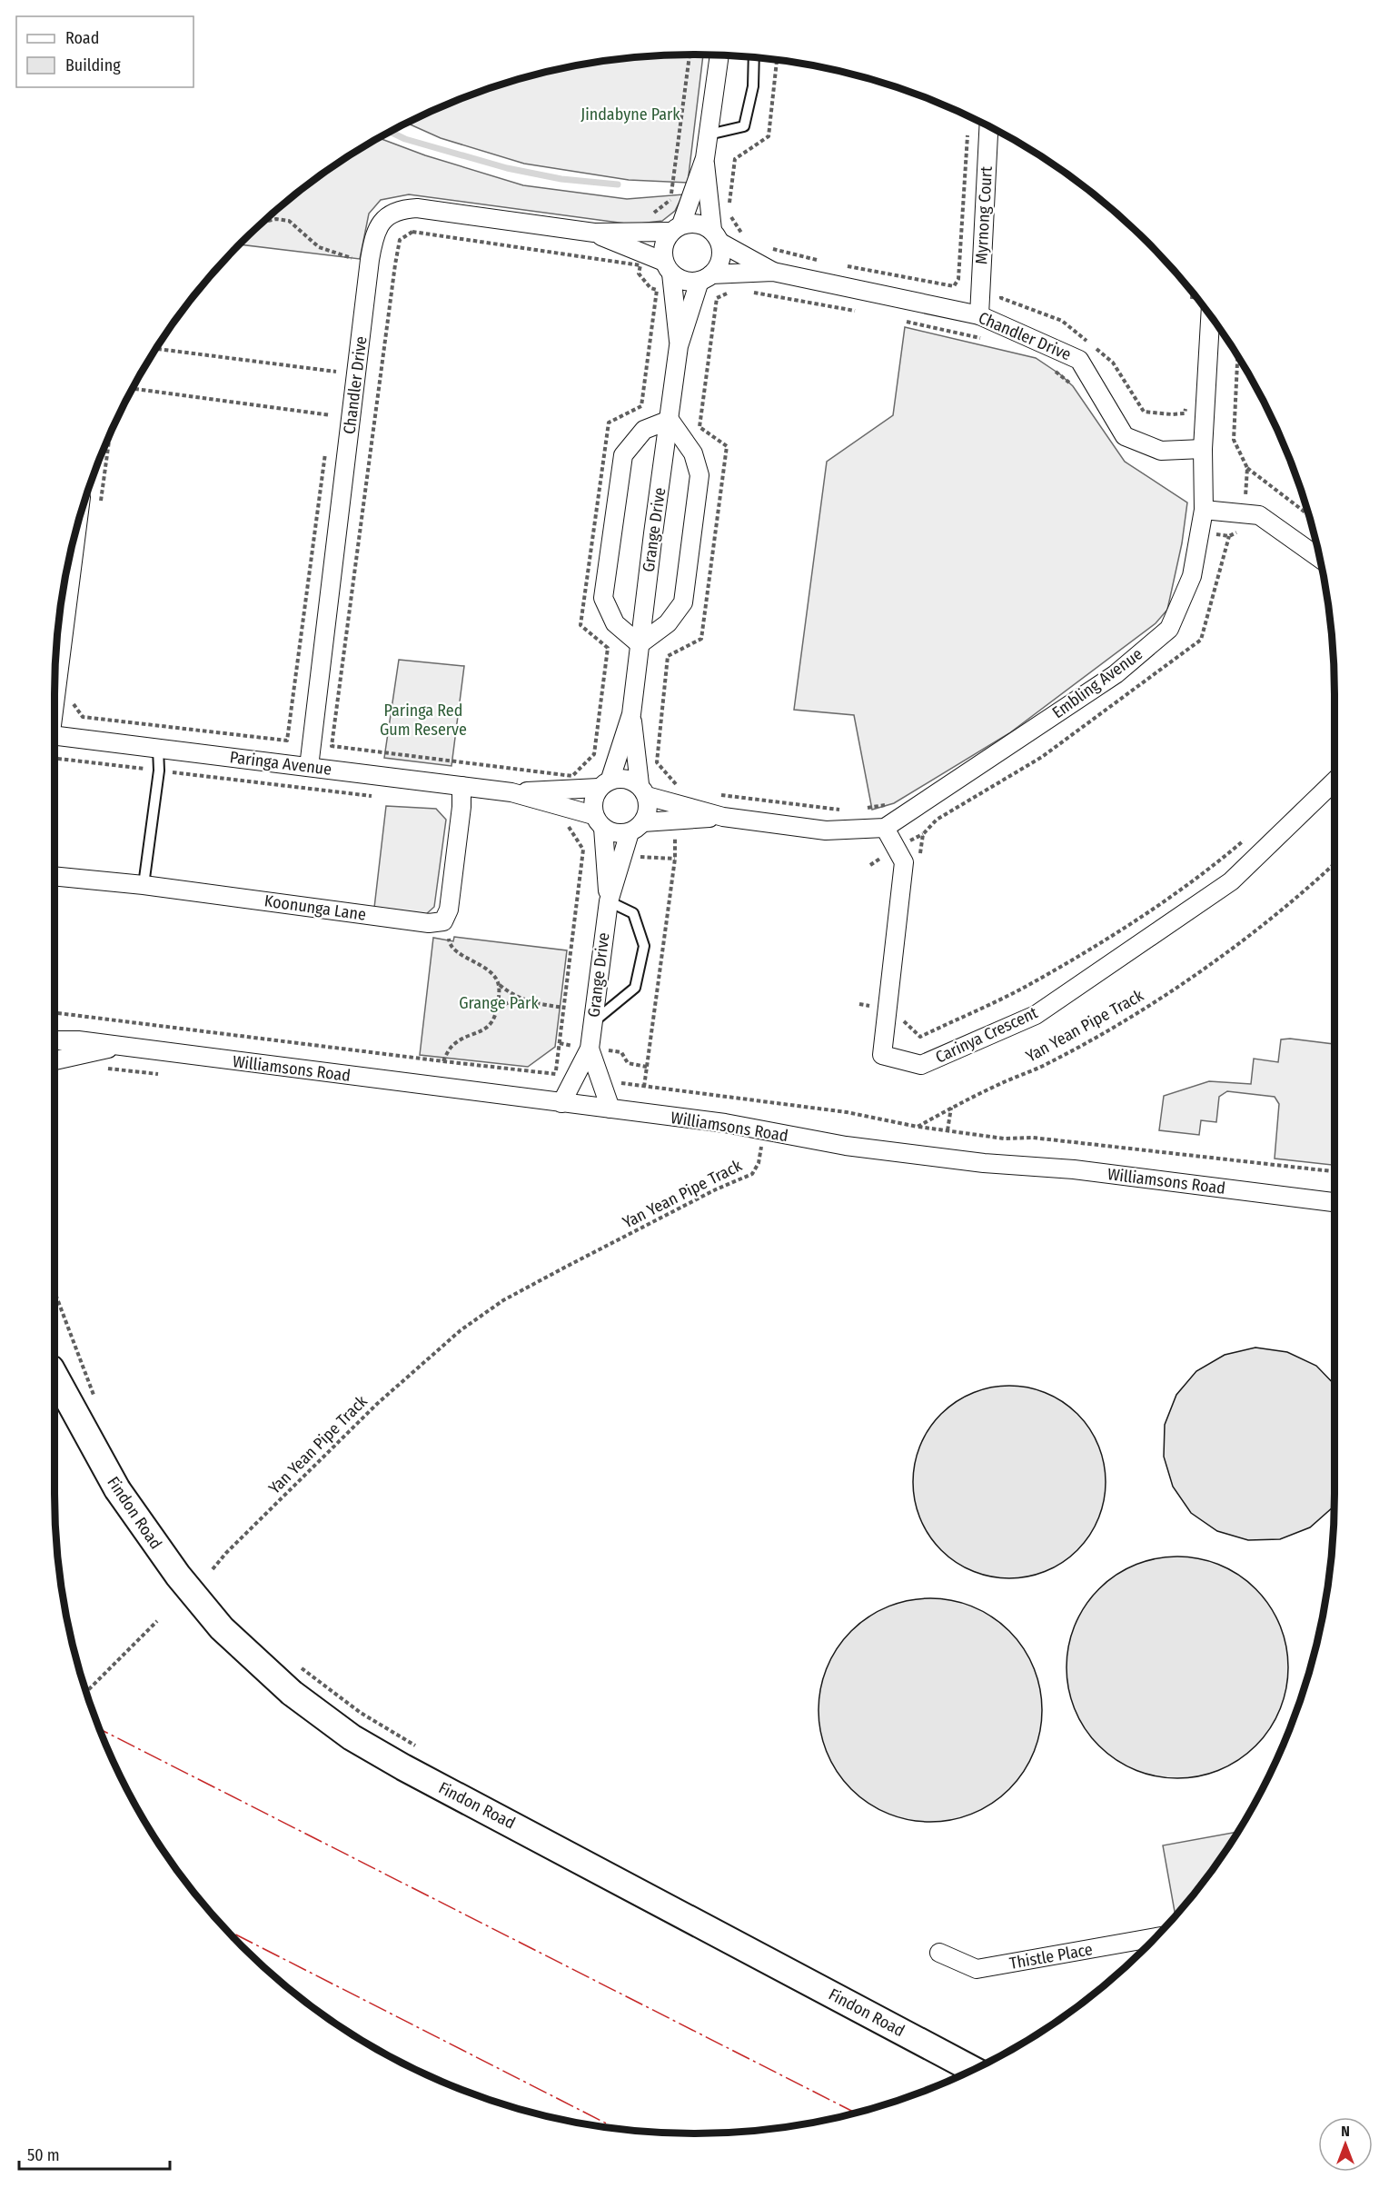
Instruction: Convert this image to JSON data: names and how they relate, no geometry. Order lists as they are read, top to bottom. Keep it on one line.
{"streets":{"street":["Myrnong Court","Chandler Drive","Grange Drive","Embling Avenue","Paringa Avenue","Koonunga Lane","Carinya Crescent","Williamsons Road","Findon Road","Thistle Place"],"path":["Yan Yean Pipe Track"]},"crossings":[["Myrnong Court","Chandler Drive"],["Chandler Drive","Grange Drive"],["Chandler Drive","Embling Avenue"],["Chandler Drive","Paringa Avenue"],["Grange Drive","Paringa Avenue"],["Grange Drive","Williamsons Road"],["Embling Avenue","Carinya Crescent"],["Yan Yean Pipe Track","Williamsons Road"]],"parks":["Jindabyne Park","Paringa Red Gum Reserve","Grange Park"],"legend":["Road","Building"],"scale_bar":"50 m","north":"top"}
